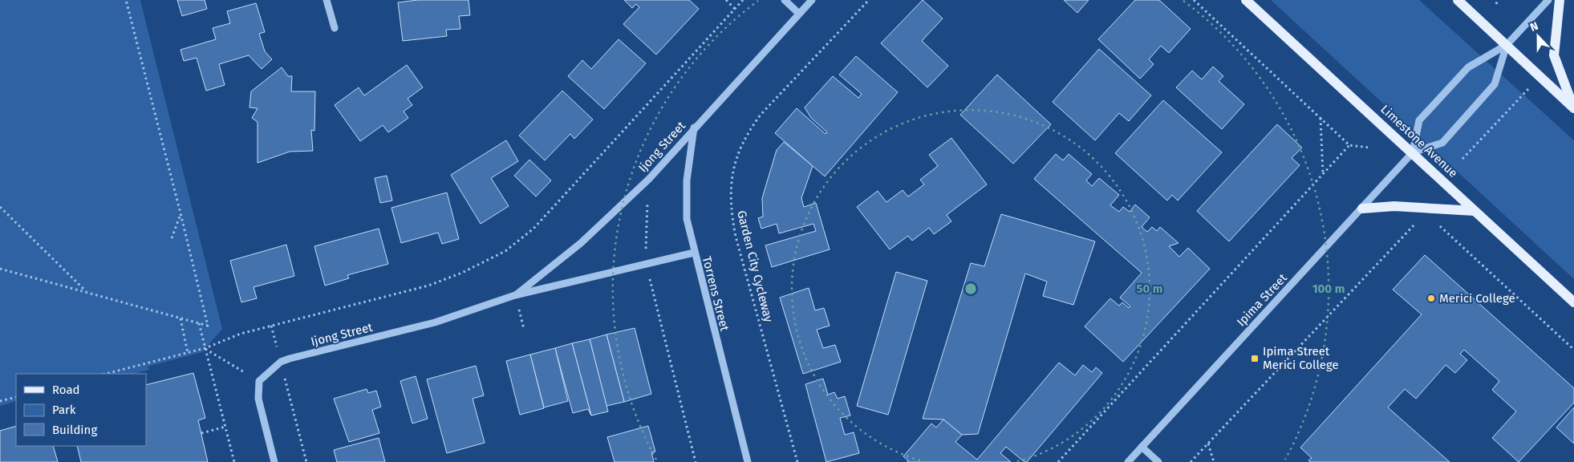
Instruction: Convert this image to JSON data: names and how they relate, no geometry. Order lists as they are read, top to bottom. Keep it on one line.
{"streets":{"main road":["Limestone Avenue"],"street":["Ijong Street","Torrens Street","Ipima Street"],"path":["Garden City Cycleway"]},"crossings":[["Limestone Avenue","Ipima Street"],["Ijong Street","Torrens Street"]],"places":{"other":["Merici College"],"transit":["Ipima Street Merici College"]},"legend":["Road","Park","Building"],"north":"top","rings":["50 m","100 m"]}
